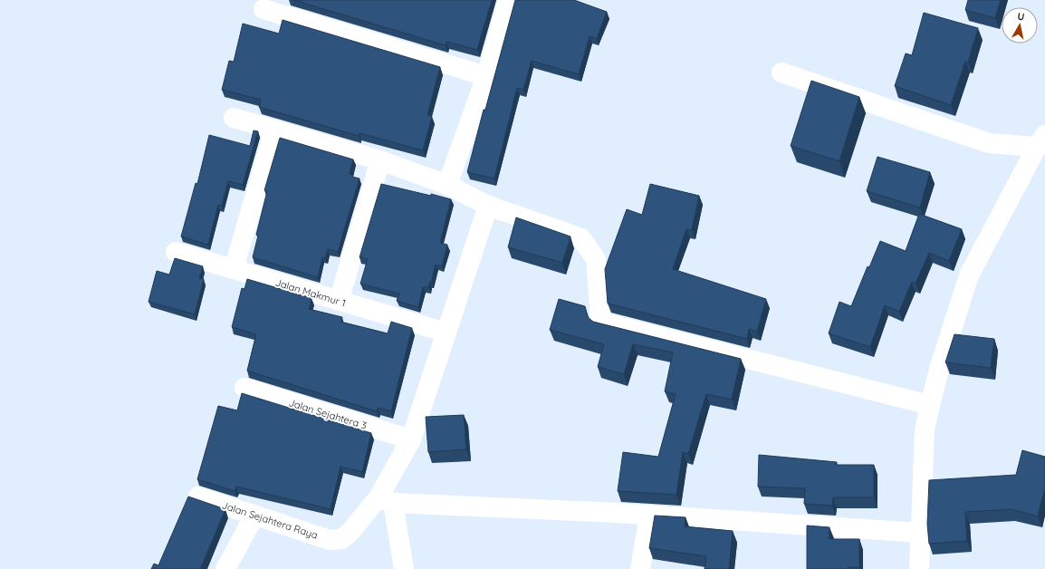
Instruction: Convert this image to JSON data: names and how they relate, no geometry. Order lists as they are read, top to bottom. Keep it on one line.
{"streets":{"street":["Jalan Makmur 1","Jalan Sejahtera 3","Jalan Sejahtera Raya"]},"north":"top"}
